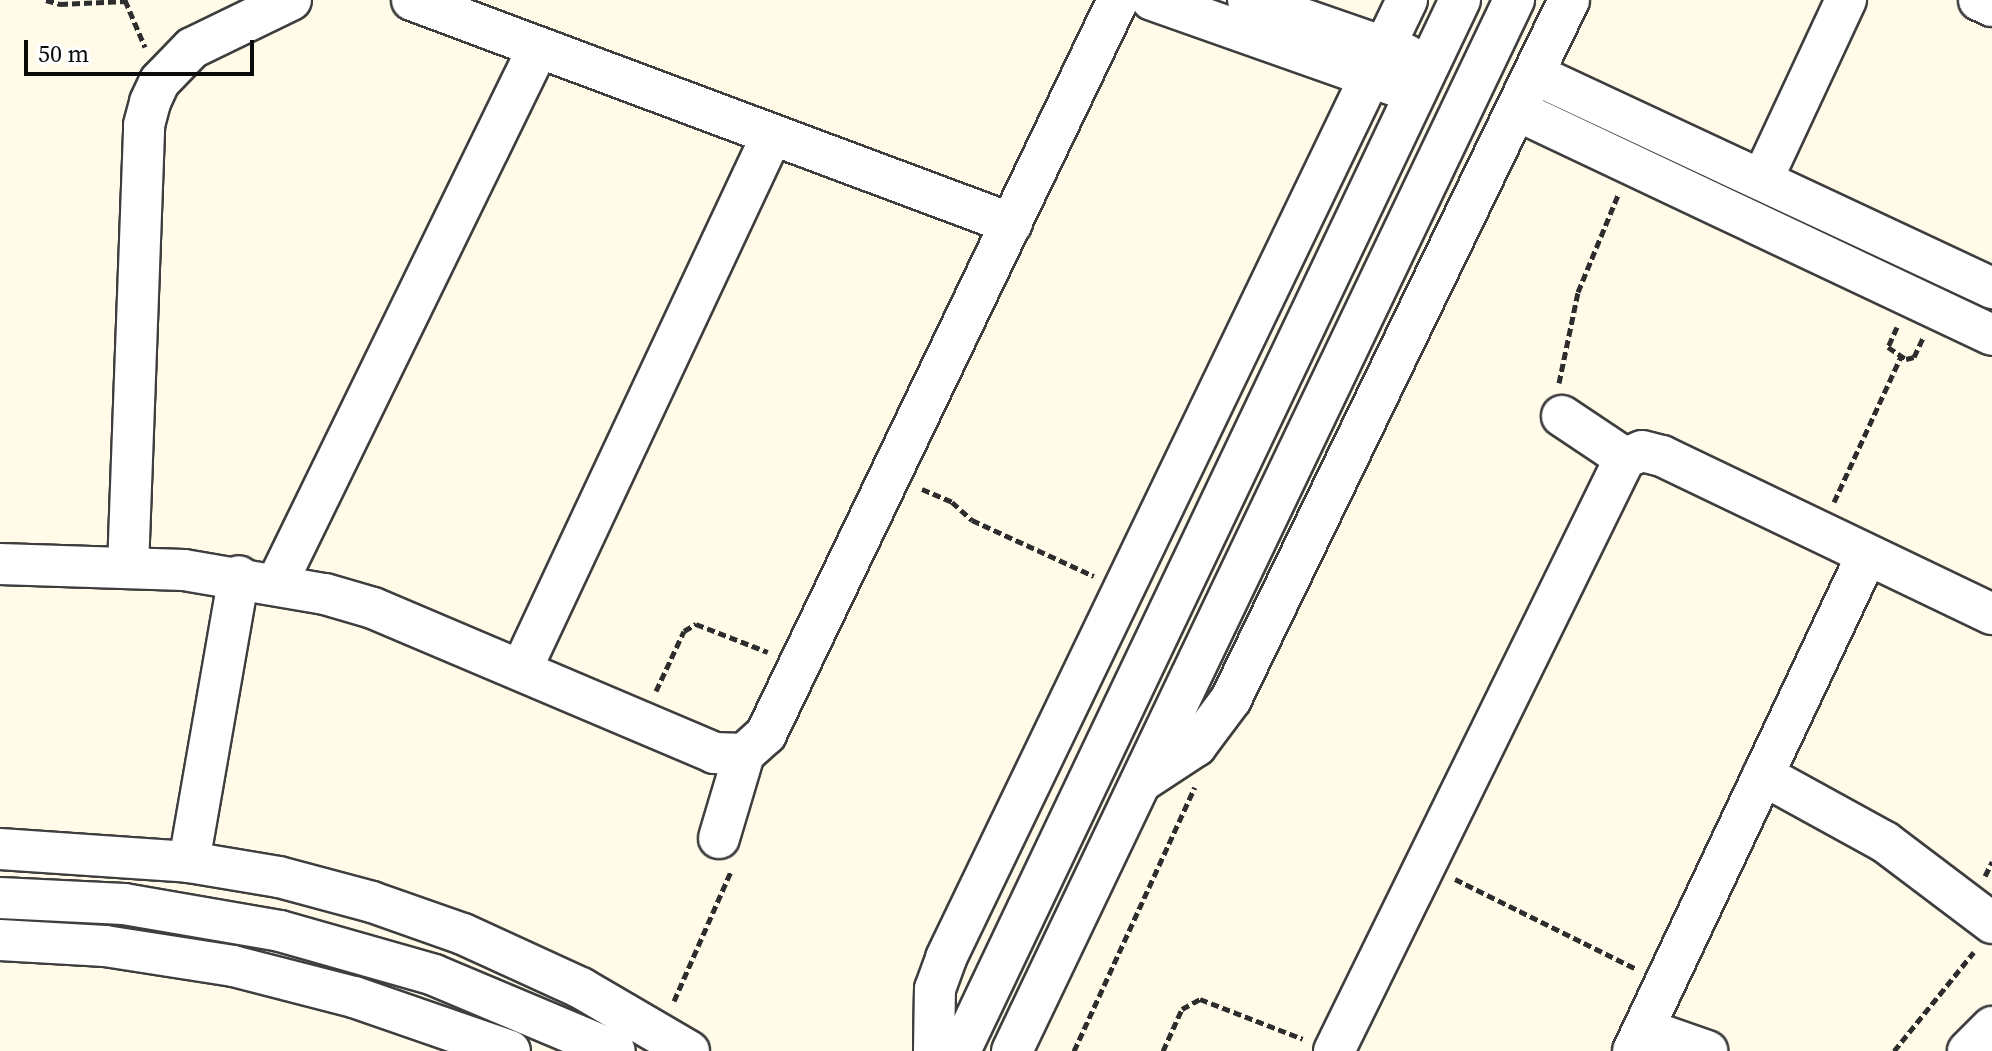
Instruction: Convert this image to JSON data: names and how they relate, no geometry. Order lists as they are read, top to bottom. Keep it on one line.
{"scale_bar":"50 m"}
